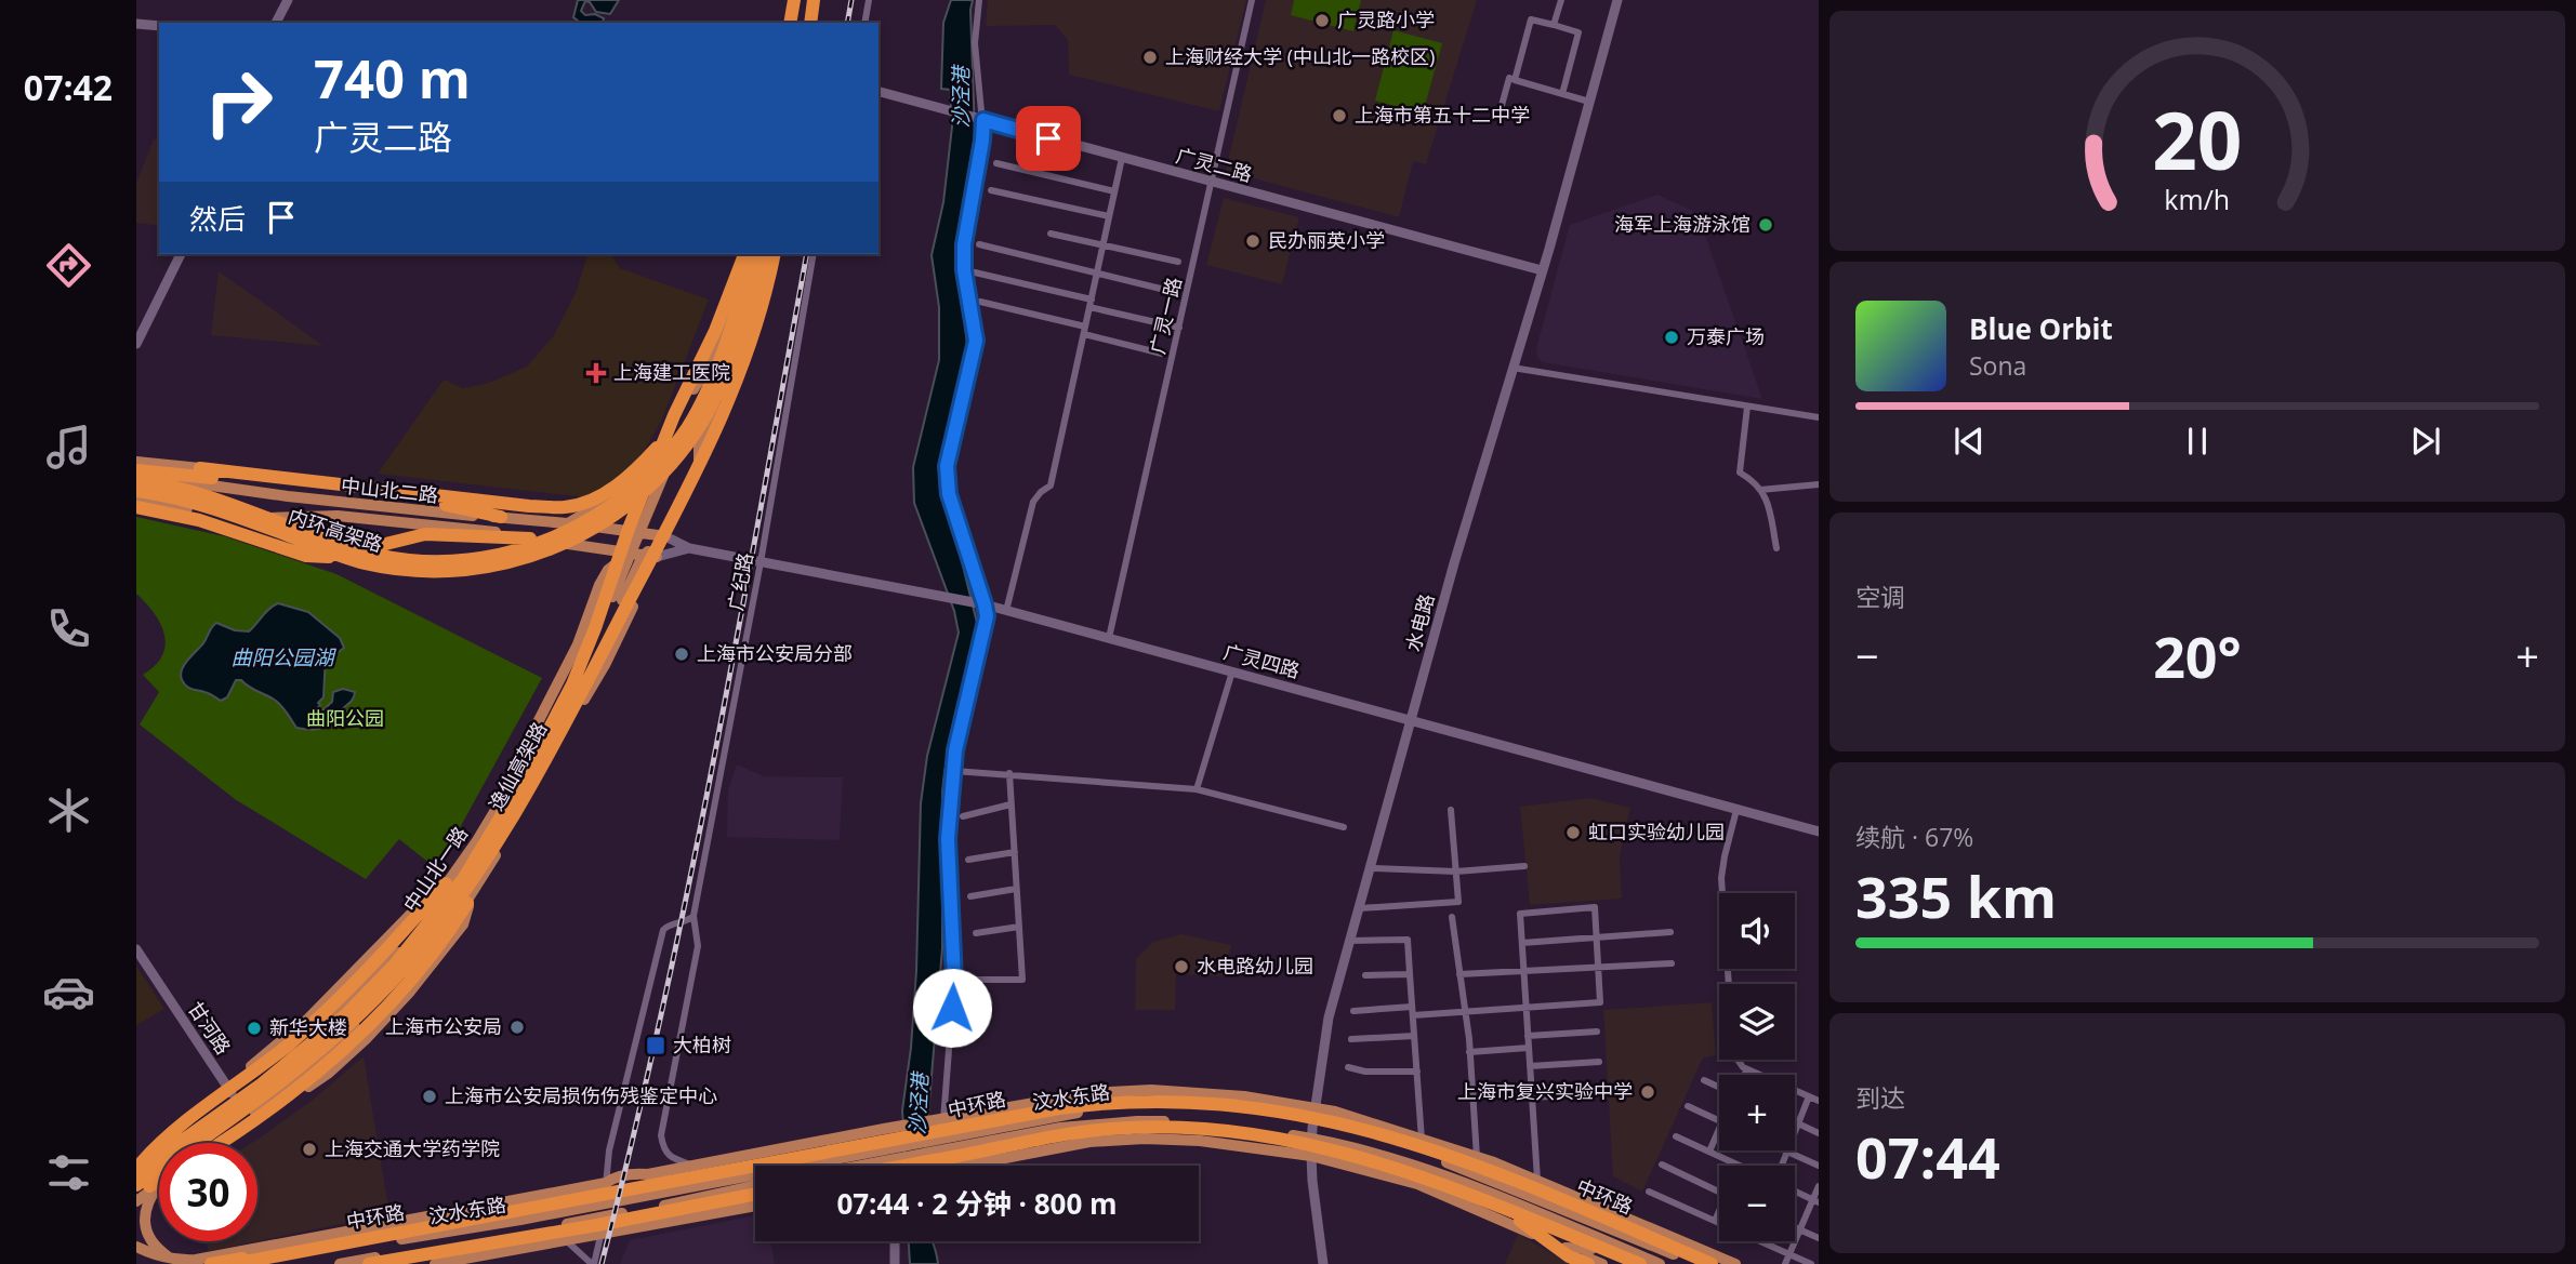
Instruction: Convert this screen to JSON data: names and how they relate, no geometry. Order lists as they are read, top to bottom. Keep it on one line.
{"streets":{"highway":["内环高架路","逸仙高架路","中环路"],"main road":["广灵二路","中山北二路","水电路","广灵四路","中山北一路","甘河路","汶水东路"],"street":["广灵一路","广纪路"]},"crossings":[["广灵二路","广灵一路"],["广灵二路","水电路"],["广灵一路","广灵四路"],["中山北二路","内环高架路"],["中山北二路","广灵四路"],["中山北二路","中山北一路"],["内环高架路","中山北一路"],["广纪路","广灵四路"],["广纪路","汶水东路"],["水电路","广灵四路"],["水电路","汶水东路"],["广灵四路","中山北一路"],["逸仙高架路","中山北一路"],["中山北一路","甘河路"]],"water":["沙泾港","曲阳公园湖"],"parks":["曲阳公园"],"places":{"other":["广灵路小学","上海财经大学 (中山北一路校区)","上海市第五十二中学","海军上海游泳馆","民办丽英小学","万泰广场","上海市公安局分部","虹口实验幼儿园","水电路幼儿园","上海市公安局","新华大楼","上海市复兴实验中学","上海市公安局损伤伤残鉴定中心","上海交通大学药学院"],"health":["上海建工医院"],"transit":["大柏树"]},"page":{"tabs":"07:42","turn":["740 m","广灵二路"],"then":"然后","song":["Blue Orbit","Sona"],"tile":["空调",["续航 · 67%","335 km"],["到达","07:44"]],"heat":["−","20°","+"],"map_buttons":["+","−"],"limit":"30","trip":"07:44 · 2 分钟 · 800 m","gauge":["20","km/h"]}}
